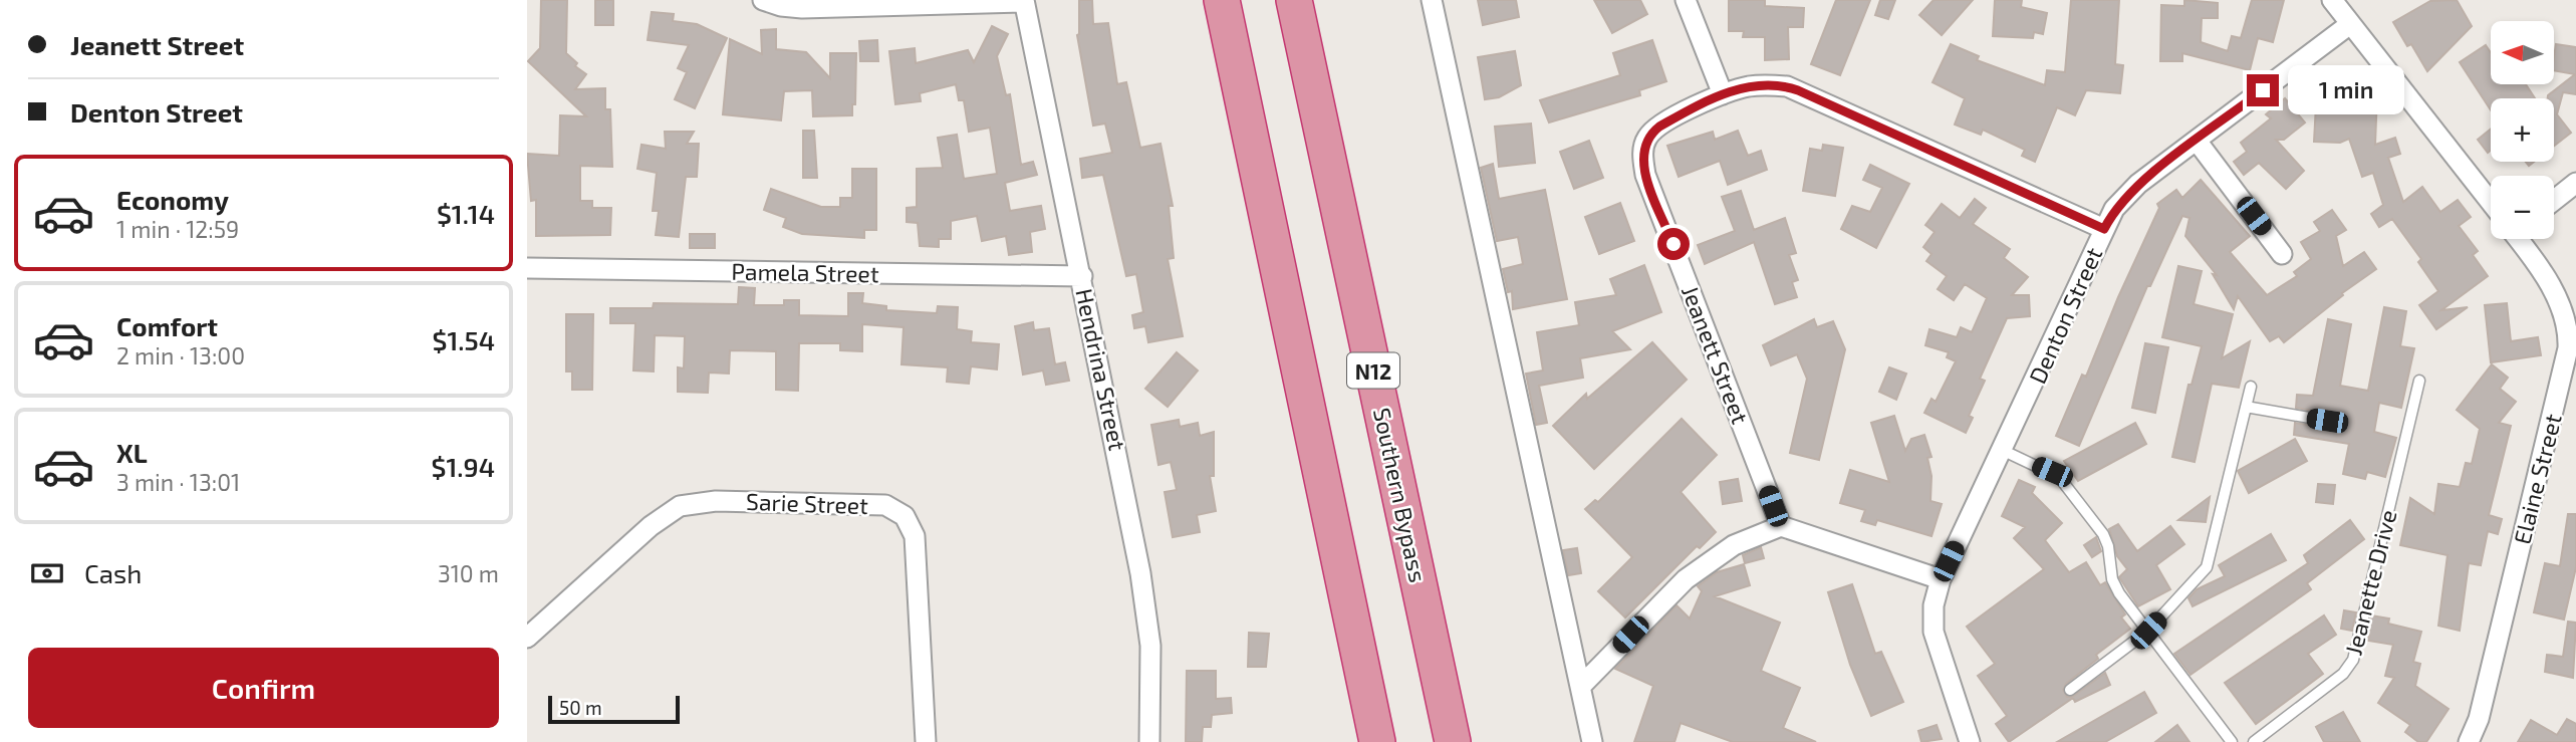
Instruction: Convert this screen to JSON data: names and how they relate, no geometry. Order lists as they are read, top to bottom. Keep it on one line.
{"streets":{"highway":["N12","Southern Bypass"],"street":["Pamela Street","Denton Street","Jeanett Street","Hendrina Street","Elaine Street","Sarie Street"],"lane":["Jeanette Drive"]},"crossings":[["Pamela Street","Hendrina Street"],["Denton Street","Jeanett Street"],["Denton Street","Elaine Street"]],"scale_bar":"50 m","north":"left","page":{"banner":["Jeanett Street","Denton Street"],"map_buttons":["+","−"],"bubble":"1 min","list":[{"name":"Economy","note":"1 min · 12:59","value":"$1.14"},{"name":"Comfort","note":"2 min · 13:00","value":"$1.54"},{"name":"XL","note":"3 min · 13:01","value":"$1.94"}],"pay":["Cash","310 m"],"buttons":"Confirm","scale":"50 m"}}
